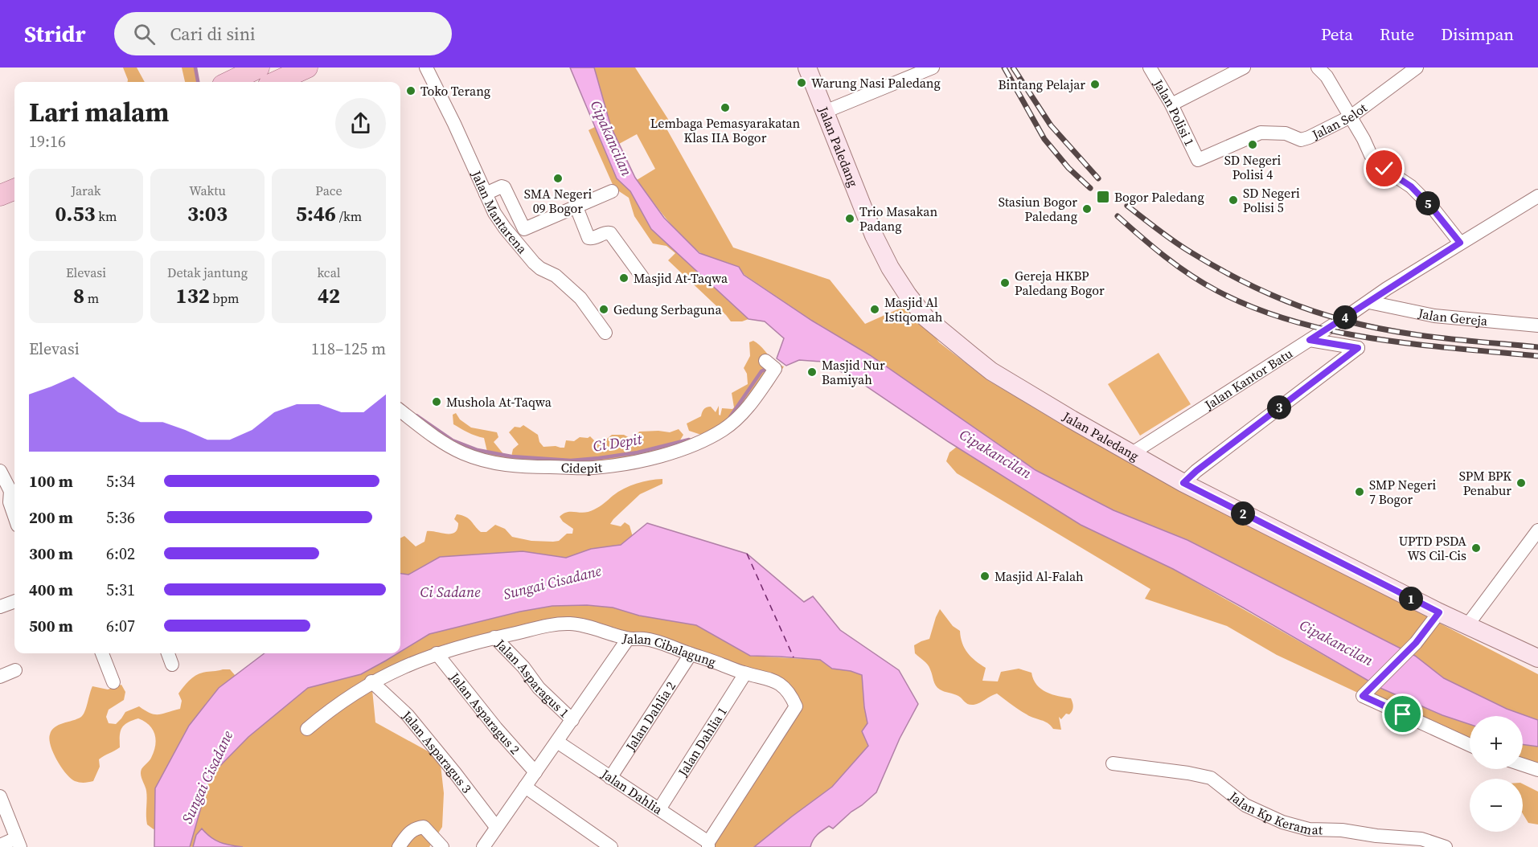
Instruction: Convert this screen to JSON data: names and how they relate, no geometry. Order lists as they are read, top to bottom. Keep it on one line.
{"streets":{"street":["Jalan Polisi 1","Jalan Selot","Jalan Paledang","Jalan Mantarena","Jalan Gereja","Jalan Kantor Batu","Cidepit","Jalan Cibalagung","Jalan Asparagus 1","Jalan Asparagus 2","Jalan Dahlia 2","Jalan Dahlia 1","Jalan Asparagus 3","Jalan Dahlia","Jalan Kp Keramat"]},"crossings":[["Jalan Polisi 1","Jalan Selot"],["Jalan Paledang","Jalan Kantor Batu"],["Jalan Gereja","Jalan Kantor Batu"],["Jalan Cibalagung","Jalan Asparagus 1"],["Jalan Cibalagung","Jalan Asparagus 2"],["Jalan Cibalagung","Jalan Dahlia 2"],["Jalan Cibalagung","Jalan Dahlia 1"],["Jalan Cibalagung","Jalan Asparagus 3"],["Jalan Cibalagung","Jalan Dahlia"],["Jalan Dahlia 2","Jalan Dahlia"],["Jalan Dahlia 1","Jalan Dahlia"]],"water":["Cipakancilan","Ci Depit","Sungai Cisadane","Ci Sadane"],"places":{"other":["Warung Nasi Paledang","Bintang Pelajar","Toko Terang","Lembaga Pemasyarakatan Klas IIA Bogor","SD Negeri Polisi 4","SMA Negeri 09 Bogor","SD Negeri Polisi 5","Stasiun Bogor Paledang","Trio Masakan Padang","Masjid At-Taqwa","Gereja HKBP Paledang Bogor","Gedung Serbaguna","Masjid Al Istiqomah","Masjid Nur Bamiyah","Mushola At-Taqwa","SPM BPK Penabur","SMP Negeri 7 Bogor","UPTD PSDA WS Cil-Cis","Masjid Al-Falah"],"transit":["Bogor Paledang"]},"page":{"header":"Stridr","search":"Cari di sini","nav":["Peta","Rute","Disimpan"],"heading":["Lari malam","19:16"],"stats":[["Jarak","0.53 km"],["Waktu","3:03"],["Pace","5:46 /km"],["Elevasi","8 m"],["Detak jantung","132 bpm"],["kcal","42"]],"pins":["5","4","3","2","1"],"chart":["Elevasi","118–125 m"],"list":[{"name":"100 m","note":"5:34"},{"name":"200 m","note":"5:36"},{"name":"300 m","note":"6:02"},{"name":"400 m","note":"5:31"},{"name":"500 m","note":"6:07"}],"map_buttons":["+","−"]}}
